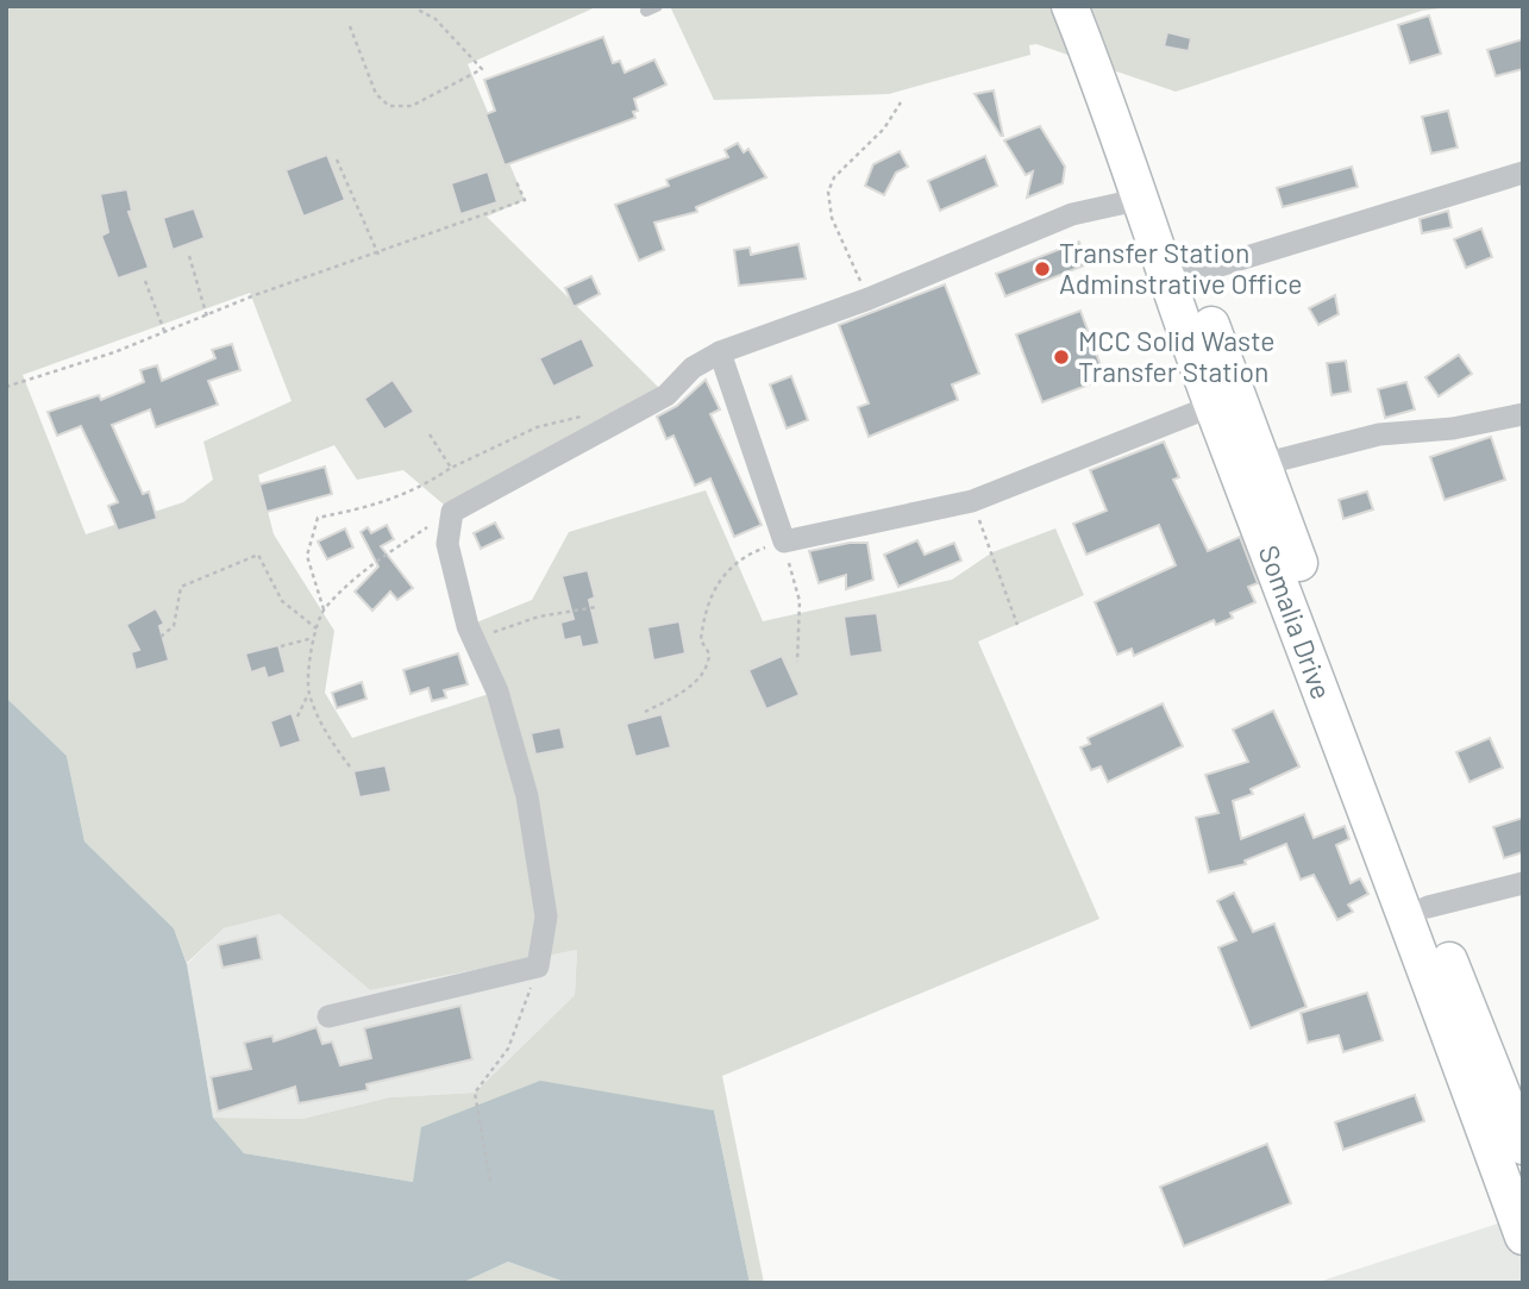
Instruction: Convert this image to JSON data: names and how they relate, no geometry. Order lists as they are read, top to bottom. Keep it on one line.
{"streets":{"main road":["Somalia Drive"]},"places":["Transfer Station Adminstrative Office","MCC Solid Waste Transfer Station"]}
